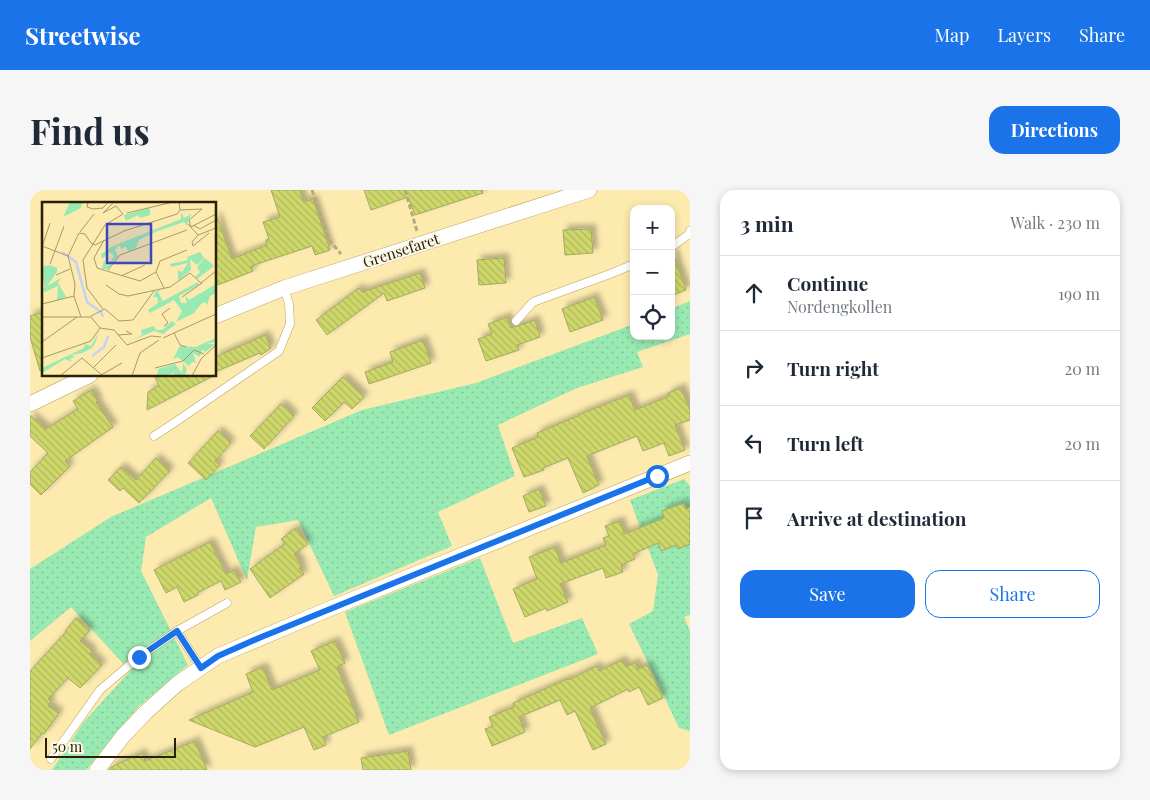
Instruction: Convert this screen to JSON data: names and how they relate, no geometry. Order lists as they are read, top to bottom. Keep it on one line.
{"streets":{"street":["Grensefaret"]},"scale_bar":"50 m","page":{"header":"Streetwise","nav":["Map","Layers","Share"],"buttons":["Directions",["Save","Share"]],"title":"Find us","heading":["3 min","Walk · 230 m"],"map_buttons":["+","−"],"list":[["Continue","Nordengkollen","190 m"],["Turn right","20 m"],["Turn left","20 m"],"Arrive at destination"],"scale":"50 m"}}
